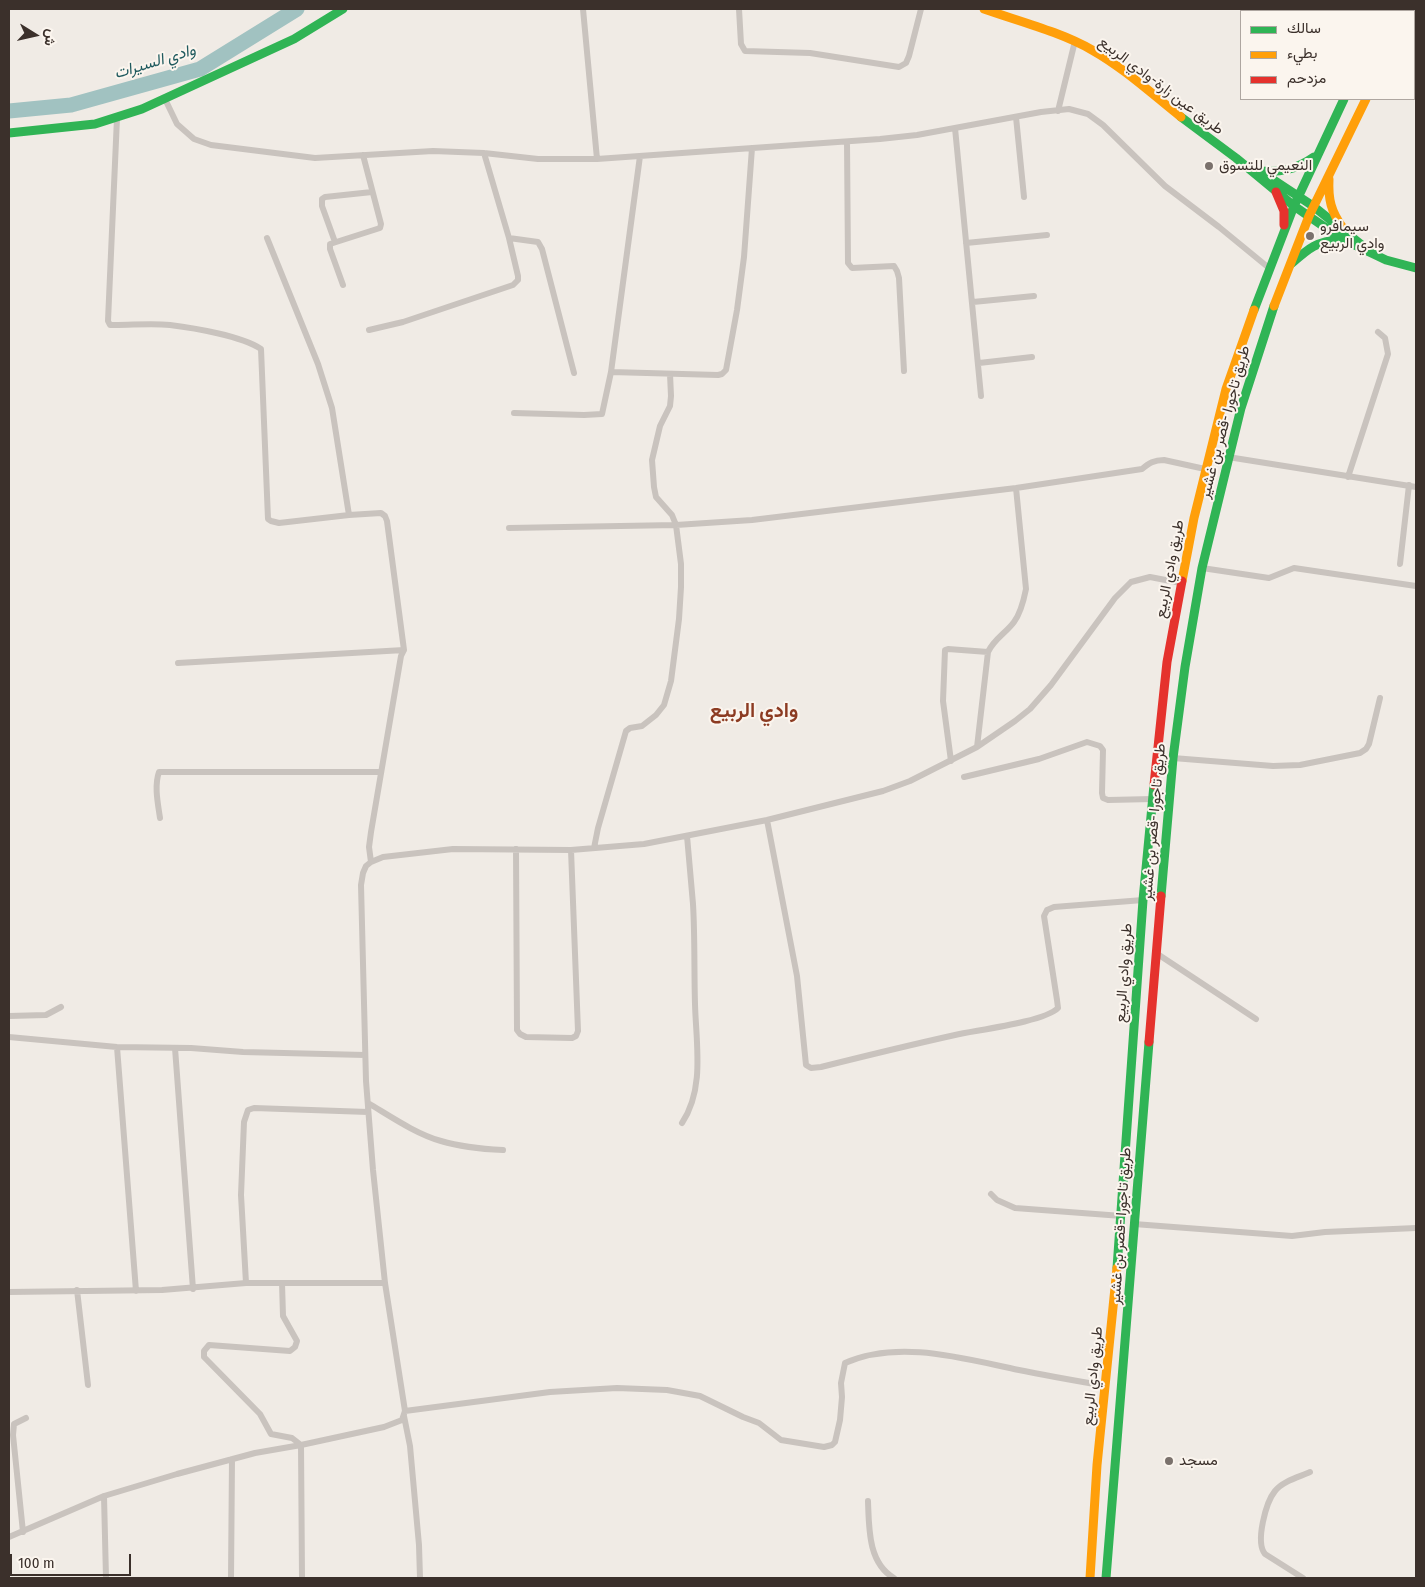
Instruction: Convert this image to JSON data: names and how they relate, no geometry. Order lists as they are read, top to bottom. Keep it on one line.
{"streets":{"main road":["طريق عين زارة-وادي الربيع","طريق تاجورا -قصر بن غشير","طريق وادي الربيع"]},"districts":["وادي الربيع"],"water":["وادي السيرات"],"places":["النعيمي للتسوق","سيمافرو وادي الربيع","مسجد"],"legend":["سالك","بطيء","مزدحم"],"scale_bar":"100 m","north":"right"}
